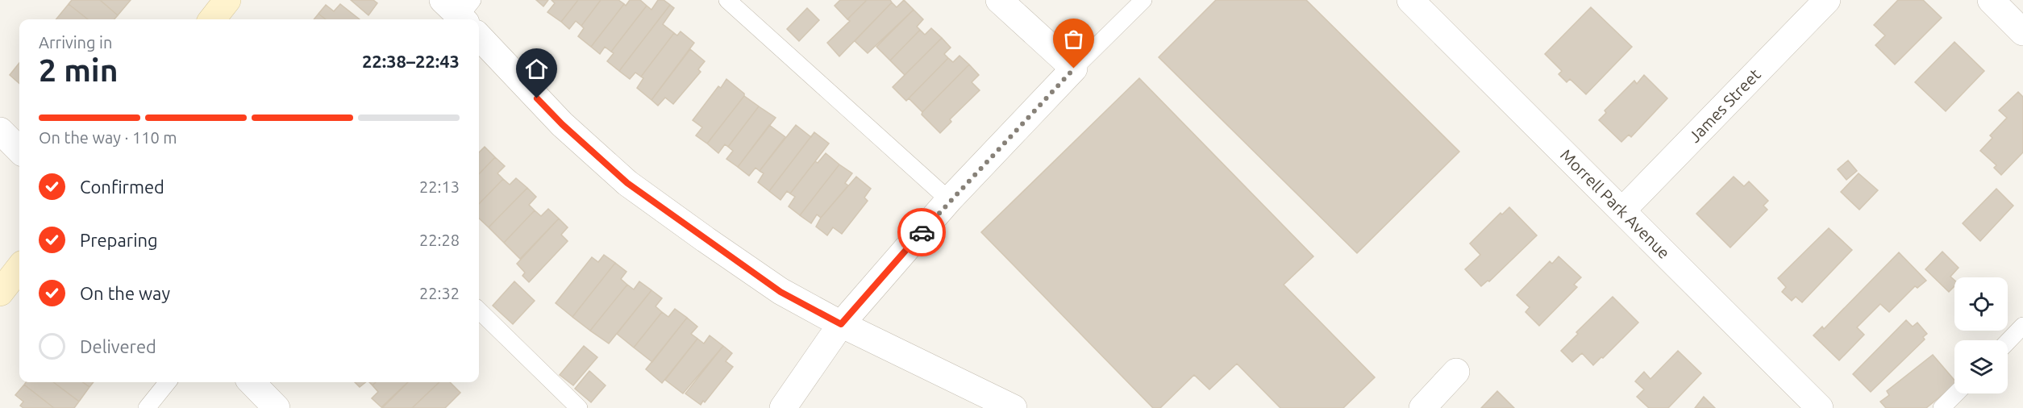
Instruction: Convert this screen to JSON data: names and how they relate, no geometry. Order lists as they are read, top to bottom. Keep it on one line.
{"streets":{"street":["James Street","Morrell Park Avenue"]},"crossings":[["James Street","Morrell Park Avenue"]],"page":{"heading":["2 min","Arriving in","22:38–22:43"],"bar":"On the way · 110 m","list":[["Confirmed","22:13"],["Preparing","22:28"],["On the way","22:32"],"Delivered"]}}
